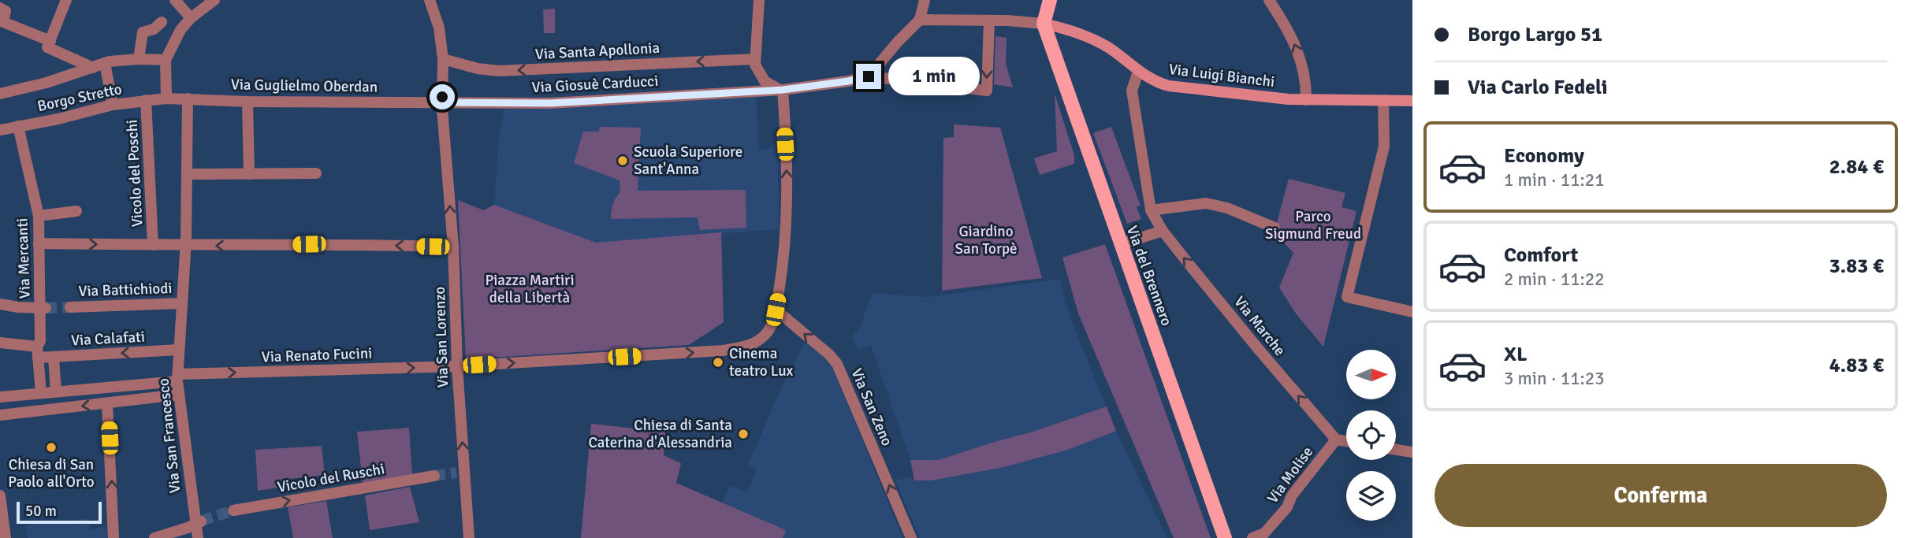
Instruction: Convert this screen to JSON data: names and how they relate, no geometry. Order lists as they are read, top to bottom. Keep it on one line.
{"streets":{"main road":["Via del Brennero"],"street":["Via Santa Apollonia","Via Luigi Bianchi","Via Giosuè Carducci","Via Guglielmo Oberdan","Borgo Stretto","Vicolo del Poschi","Via Mercanti","Via Battichiodi","Via Marche","Via San Lorenzo","Via Calafati","Via Renato Fucini","Via San Zeno","Via San Francesco","Via Molise","Vicolo del Ruschi"]},"crossings":[["Via Santa Apollonia","Via San Lorenzo"],["Via Luigi Bianchi","Via del Brennero"],["Via Giosuè Carducci","Via Guglielmo Oberdan"],["Via Giosuè Carducci","Via San Lorenzo"],["Via Guglielmo Oberdan","Borgo Stretto"],["Via Guglielmo Oberdan","Via San Lorenzo"],["Via Guglielmo Oberdan","Via San Francesco"],["Borgo Stretto","Vicolo del Poschi"],["Borgo Stretto","Via Mercanti"],["Via Mercanti","Via Calafati"],["Via Mercanti","Via Renato Fucini"],["Via Battichiodi","Via San Francesco"],["Via Marche","Via Molise"],["Via San Lorenzo","Via Renato Fucini"],["Via Calafati","Via San Francesco"],["Via Renato Fucini","Via San Francesco"]],"one_way":["Via Santa Apollonia","Via Marche","Via San Lorenzo","Via Renato Fucini","Via San Zeno","Vicolo del Ruschi"],"parks":["Parco Sigmund Freud","Giardino San Torpè","Piazza Martiri della Libertà"],"places":["Scuola Superiore Sant'Anna","Cinema teatro Lux","Chiesa di Santa Caterina d'Alessandria","Chiesa di San Paolo all'Orto"],"scale_bar":"50 m","north":"right","page":{"banner":["Borgo Largo 51","Via Carlo Fedeli"],"bubble":"1 min","list":[{"name":"Economy","note":"1 min · 11:21","value":"2.84 €"},{"name":"Comfort","note":"2 min · 11:22","value":"3.83 €"},{"name":"XL","note":"3 min · 11:23","value":"4.83 €"}],"buttons":"Conferma","scale":"50 m"}}
